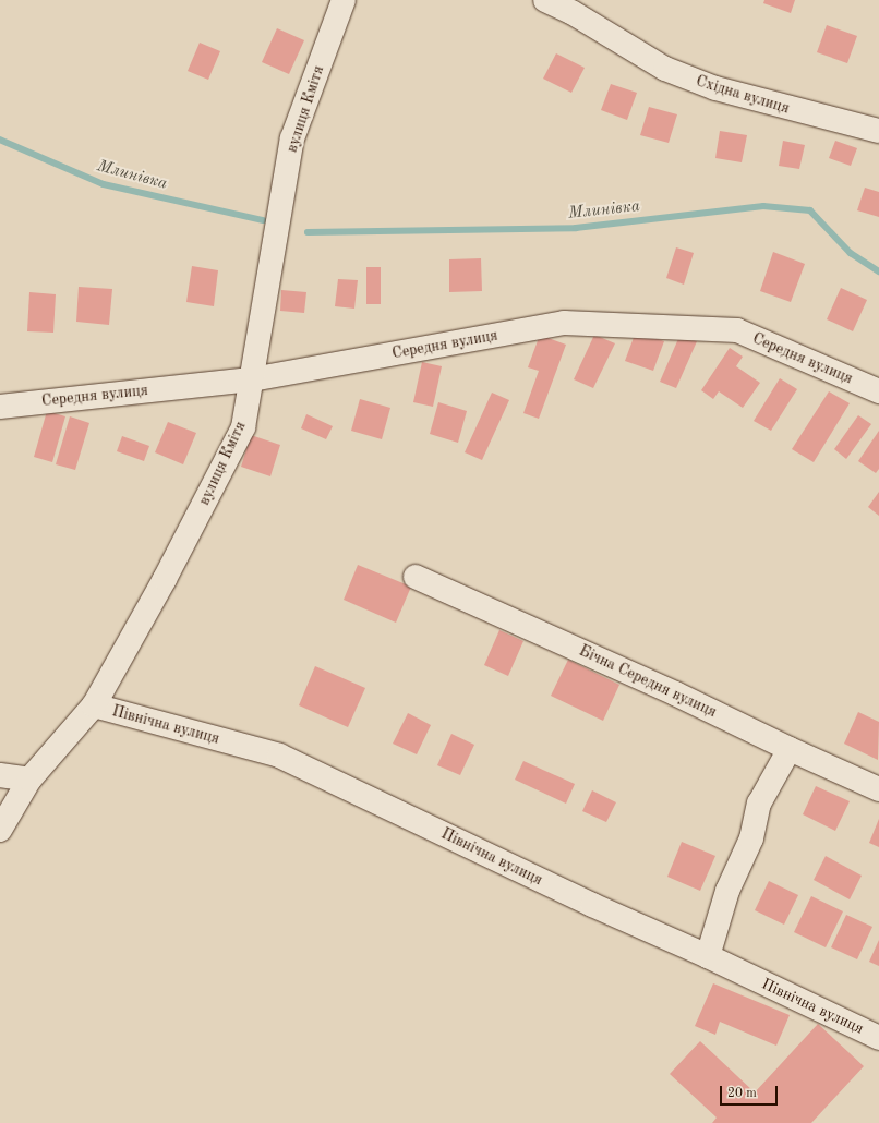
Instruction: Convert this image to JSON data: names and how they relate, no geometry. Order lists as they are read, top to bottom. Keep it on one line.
{"streets":{"street":["Східна вулиця","вулиця Кмітя","Середня вулиця","Бічна Середня вулиця","Північна вулиця"]},"crossings":[["вулиця Кмітя","Середня вулиця"],["вулиця Кмітя","Північна вулиця"]],"water":["Млинівка"],"scale_bar":"20 m"}
